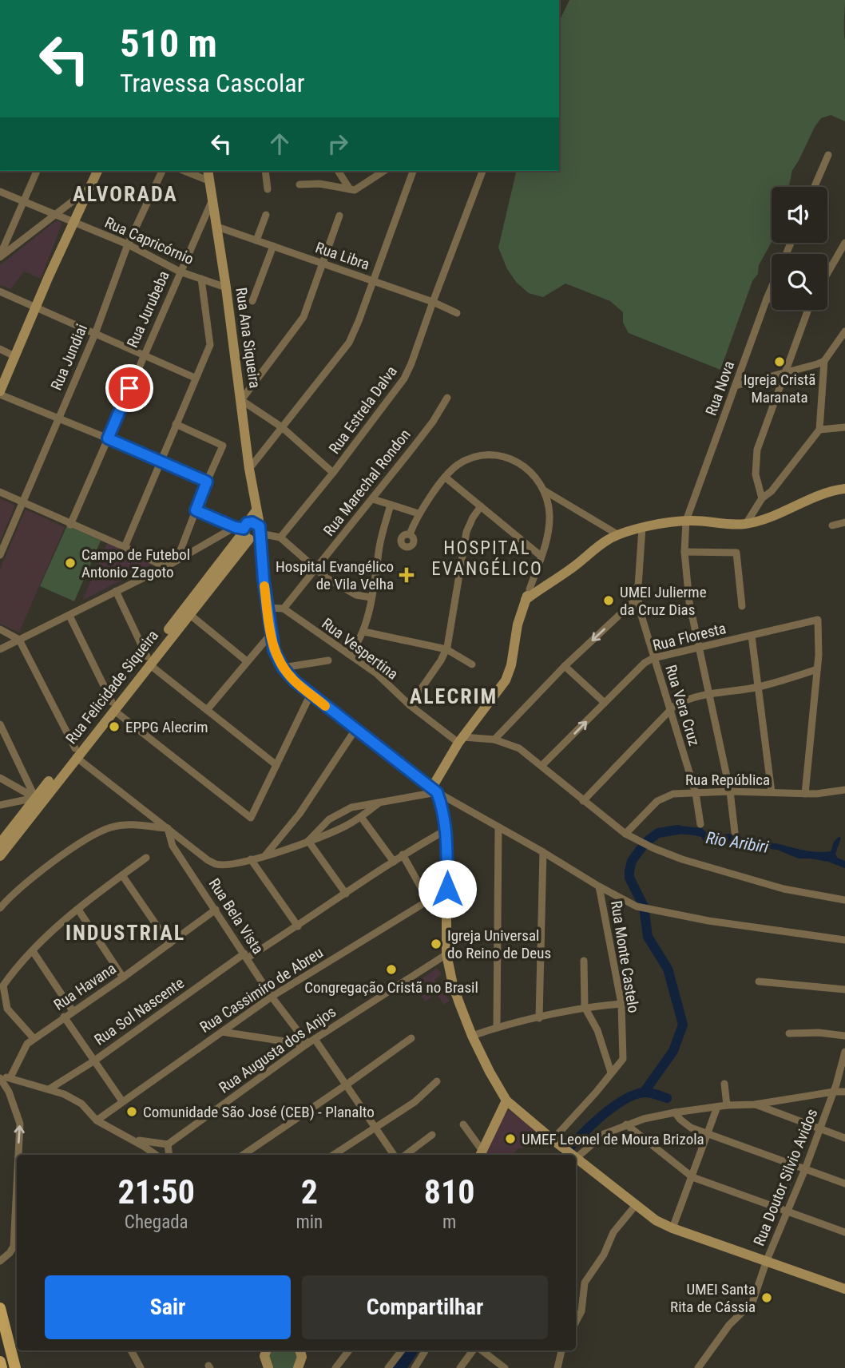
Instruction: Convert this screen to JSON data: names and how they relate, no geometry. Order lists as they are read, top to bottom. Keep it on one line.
{"streets":{"street":["Rua Capricórnio","Rua Libra","Rua Jurubeba","Rua Ana Siqueira","Rua Jundiai","Rua Nova","Rua Estrela Dalva","Rua Marechal Rondon","Rua Floresta","Rua Vespertina","Rua Felicidade Siqueira","Rua Vera Cruz","Rua República","Rua Bela Vista","Rua Monte Castelo","Rua Havana","Rua Cassimiro de Abreu","Rua Sol Nascente","Rua Augusta dos Anjos","Rua Doutor Silvio Avidos"]},"crossings":[["Rua Capricórnio","Rua Jurubeba"],["Rua Capricórnio","Rua Ana Siqueira"],["Rua Capricórnio","Rua Jundiai"],["Rua Libra","Rua Ana Siqueira"],["Rua Libra","Rua Estrela Dalva"],["Rua Jurubeba","Rua Ana Siqueira"],["Rua Ana Siqueira","Rua Felicidade Siqueira"],["Rua Nova","Rua Floresta"],["Rua Nova","Rua República"],["Rua Marechal Rondon","Rua Vespertina"],["Rua Floresta","Rua Vera Cruz"],["Rua Vera Cruz","Rua República"],["Rua Bela Vista","Rua Havana"],["Rua Bela Vista","Rua Cassimiro de Abreu"],["Rua Bela Vista","Rua Sol Nascente"],["Rua Bela Vista","Rua Augusta dos Anjos"]],"districts":["ALVORADA","HOSPITAL EVANGÉLICO","ALECRIM","INDUSTRIAL"],"water":["Rio Aribiri"],"places":{"other":["Igreja Cristã Maranata","Campo de Futebol Antonio Zagoto","UMEI Julierme da Cruz Dias","EPPG Alecrim","Igreja Universal do Reino de Deus","Congregação Cristã no Brasil","Comunidade São José (CEB) - Planalto","UMEF Leonel de Moura Brizola","UMEI Santa Rita de Cássia"],"health":["Hospital Evangélico de Vila Velha"]},"page":{"turn":["510 m","Travessa Cascolar"],"eta":["21:50","Chegada","2","min","810","m"],"buttons":["Sair","Compartilhar"]}}
